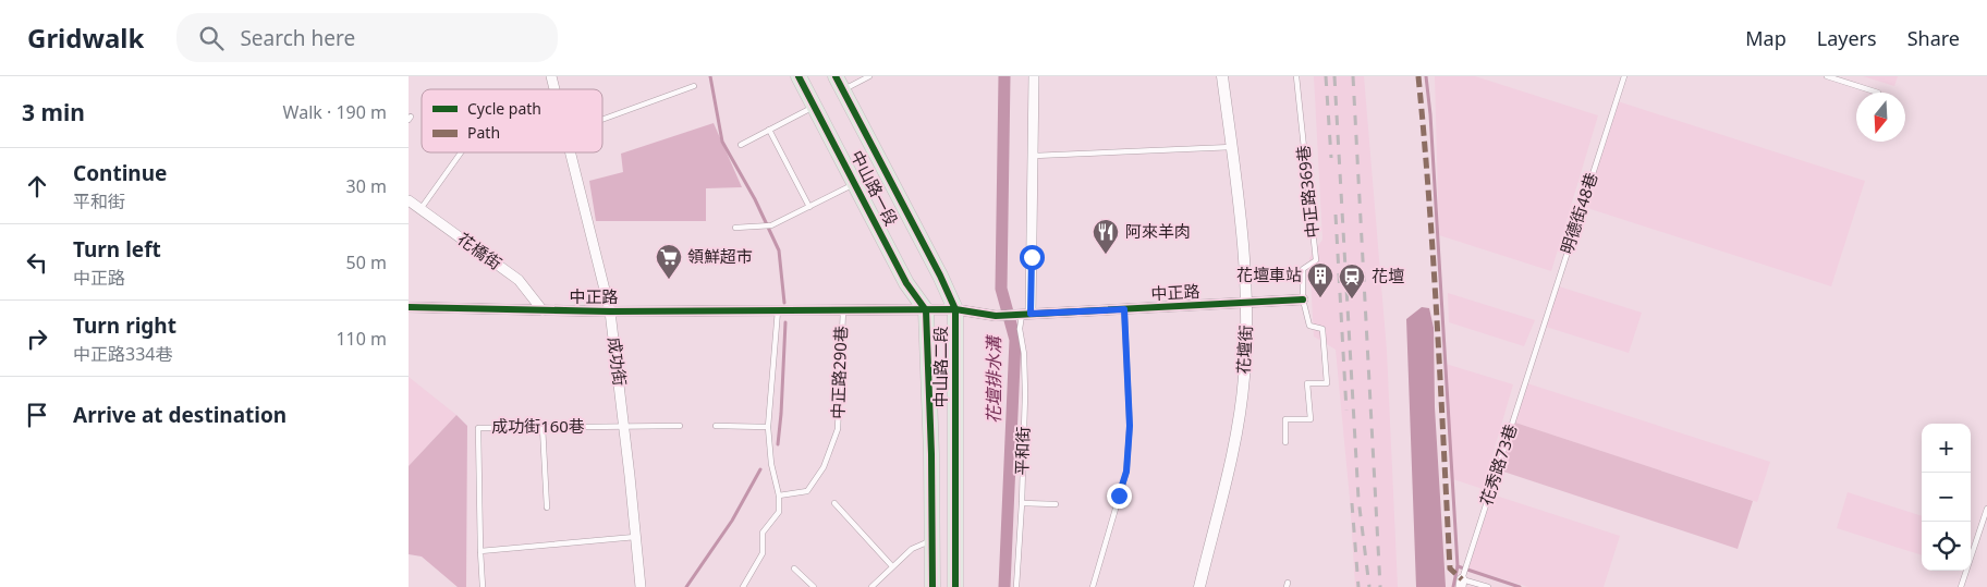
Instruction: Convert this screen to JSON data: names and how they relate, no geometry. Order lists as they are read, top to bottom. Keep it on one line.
{"streets":{"main road":["中山路一段","中山路二段"],"street":["花橋街","中正路","花壇街","成功街","平和街"],"lane":["中正路369巷","明德街48巷","中正路290巷","成功街160巷","花秀路73巷"]},"crossings":[["中山路一段","中正路"],["中山路一段","中山路二段"],["中正路369巷","中正路"],["明德街48巷","花秀路73巷"],["花橋街","中正路"],["中正路","花壇街"],["中正路","成功街"],["中正路","中山路二段"],["中正路","中正路290巷"],["中正路","平和街"],["成功街","成功街160巷"]],"water":["花壇排水溝"],"places":{"restaurant":["阿來羊肉"],"supermarket":["領鮮超市"],"building":["花壇車站"],"station":["花壇"]},"legend":["Cycle path","Path"],"north":"bottom","page":{"header":"Gridwalk","search":"Search here","nav":["Map","Layers","Share"],"heading":["3 min","Walk · 190 m"],"list":[["Continue","平和街","30 m"],["Turn left","中正路","50 m"],["Turn right","中正路334巷","110 m"],"Arrive at destination"],"map_buttons":["+","−"]}}
